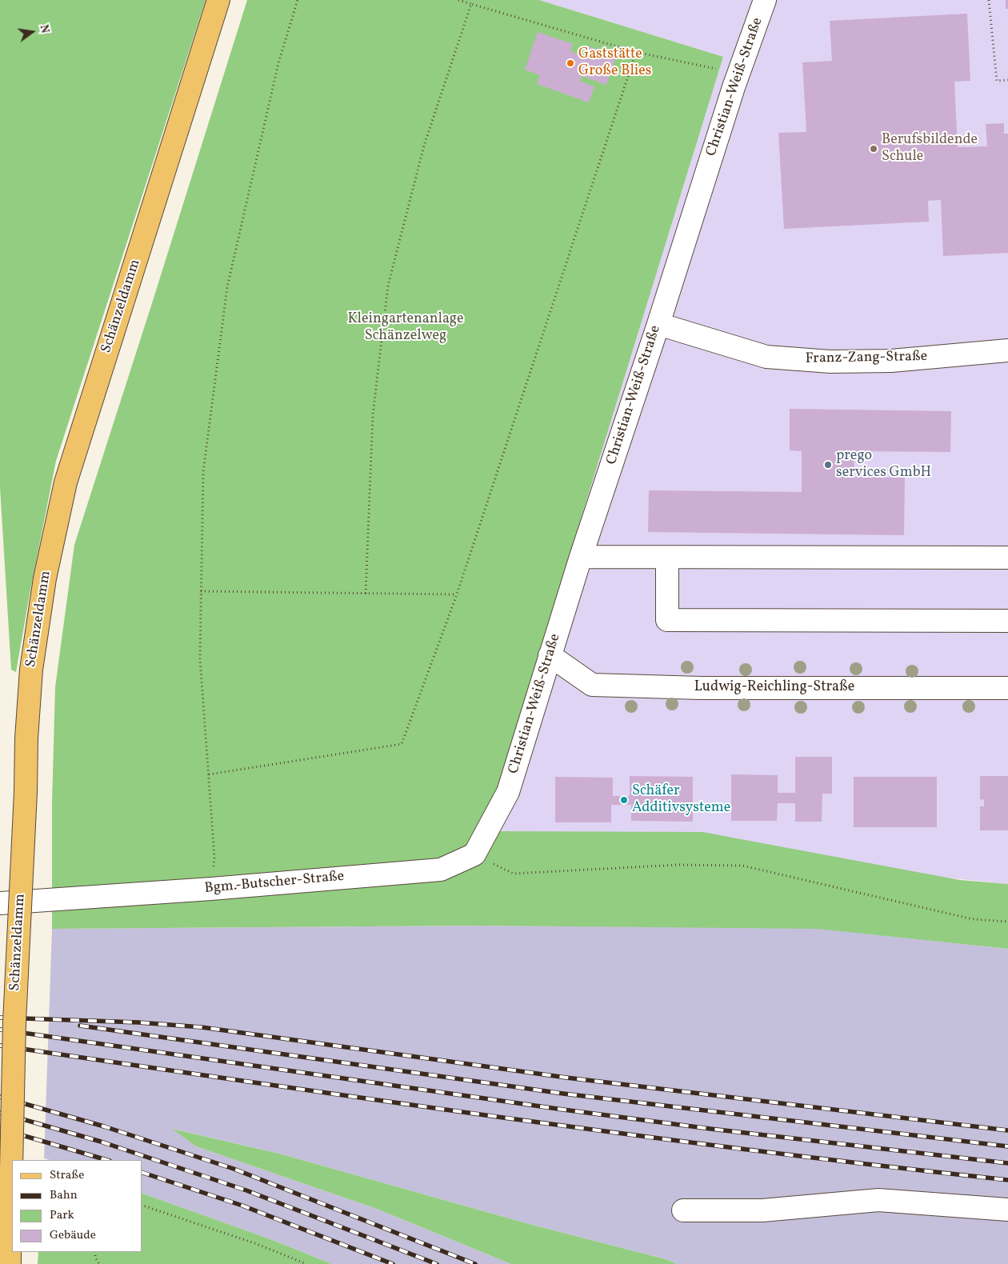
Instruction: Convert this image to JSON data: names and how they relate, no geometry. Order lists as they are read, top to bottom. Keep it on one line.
{"streets":{"main road":["Schänzeldamm"],"street":["Christian-Weiß-Straße","Franz-Zang-Straße","Ludwig-Reichling-Straße","Bgm.-Butscher-Straße"]},"crossings":[["Christian-Weiß-Straße","Franz-Zang-Straße"],["Christian-Weiß-Straße","Ludwig-Reichling-Straße"],["Christian-Weiß-Straße","Bgm.-Butscher-Straße"]],"parks":["Kleingartenanlage Schänzelweg"],"places":["Gaststätte Große Blies","Berufsbildende Schule","prego services GmbH","Schäfer Additivsysteme"],"legend":["Straße","Bahn","Park","Gebäude"],"north":"right"}
